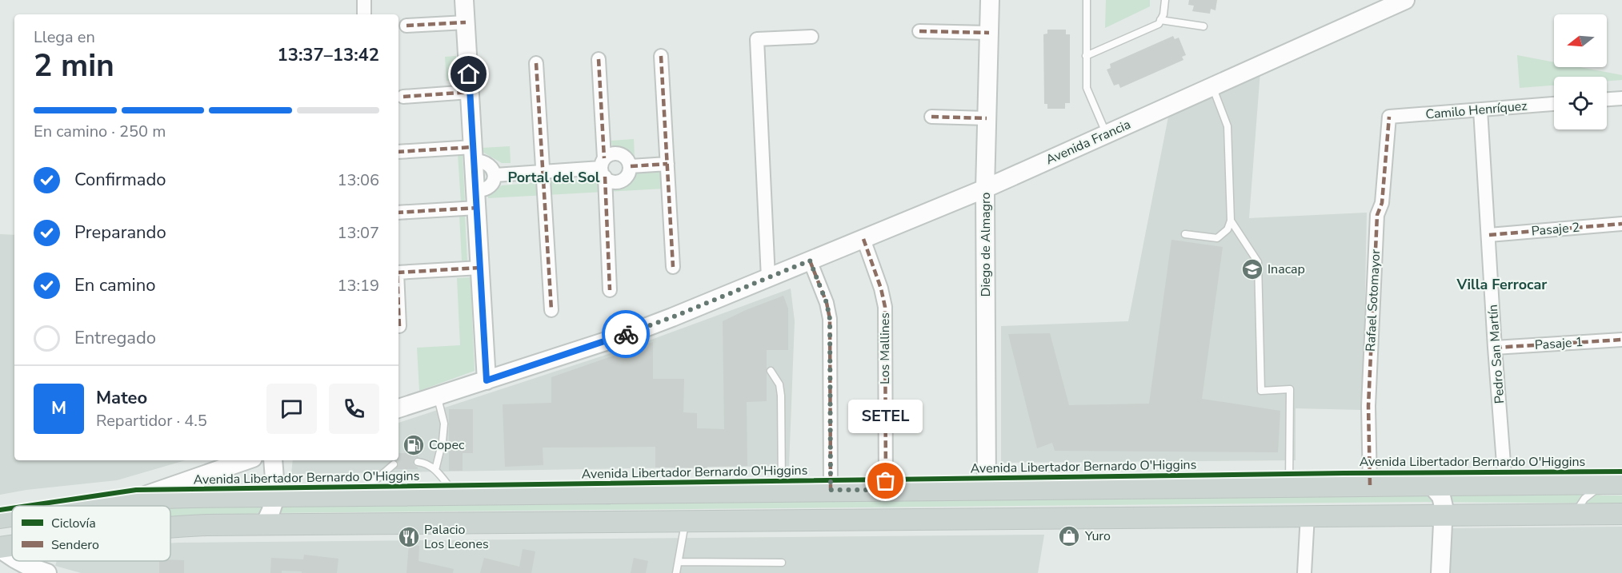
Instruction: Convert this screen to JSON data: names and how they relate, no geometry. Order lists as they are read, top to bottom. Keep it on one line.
{"streets":{"main road":["Avenida Libertador Bernardo O'Higgins"],"street":["Camilo Henríquez","Avenida Francia","Pasaje 2","Diego de Almagro","Rafael Sotomayor","Pasaje 1","Los Mallines","Pedro San Martín"]},"crossings":[["Camilo Henríquez","Rafael Sotomayor"],["Camilo Henríquez","Pedro San Martín"],["Avenida Francia","Diego de Almagro"],["Avenida Francia","Los Mallines"],["Pasaje 2","Pedro San Martín"],["Diego de Almagro","Avenida Libertador Bernardo O'Higgins"],["Rafael Sotomayor","Avenida Libertador Bernardo O'Higgins"],["Pasaje 1","Pedro San Martín"],["Los Mallines","Avenida Libertador Bernardo O'Higgins"],["Pedro San Martín","Avenida Libertador Bernardo O'Higgins"]],"districts":["Portal del Sol","Villa Ferrocar"],"places":{"school or university":["Inacap"],"fuel station":["Copec"],"other":["SETEL"],"shop":["Yuro"],"restaurant":["Palacio Los Leones"]},"legend":["Ciclovía","Sendero"],"north":"left","page":{"heading":["2 min","Llega en","13:37–13:42"],"panel":["Mateo","Repartidor · 4.5"],"bar":"En camino · 250 m","list":[["Confirmado","13:06"],["Preparando","13:07"],["En camino","13:19"],"Entregado"],"round":"M","bubble":"SETEL"}}
